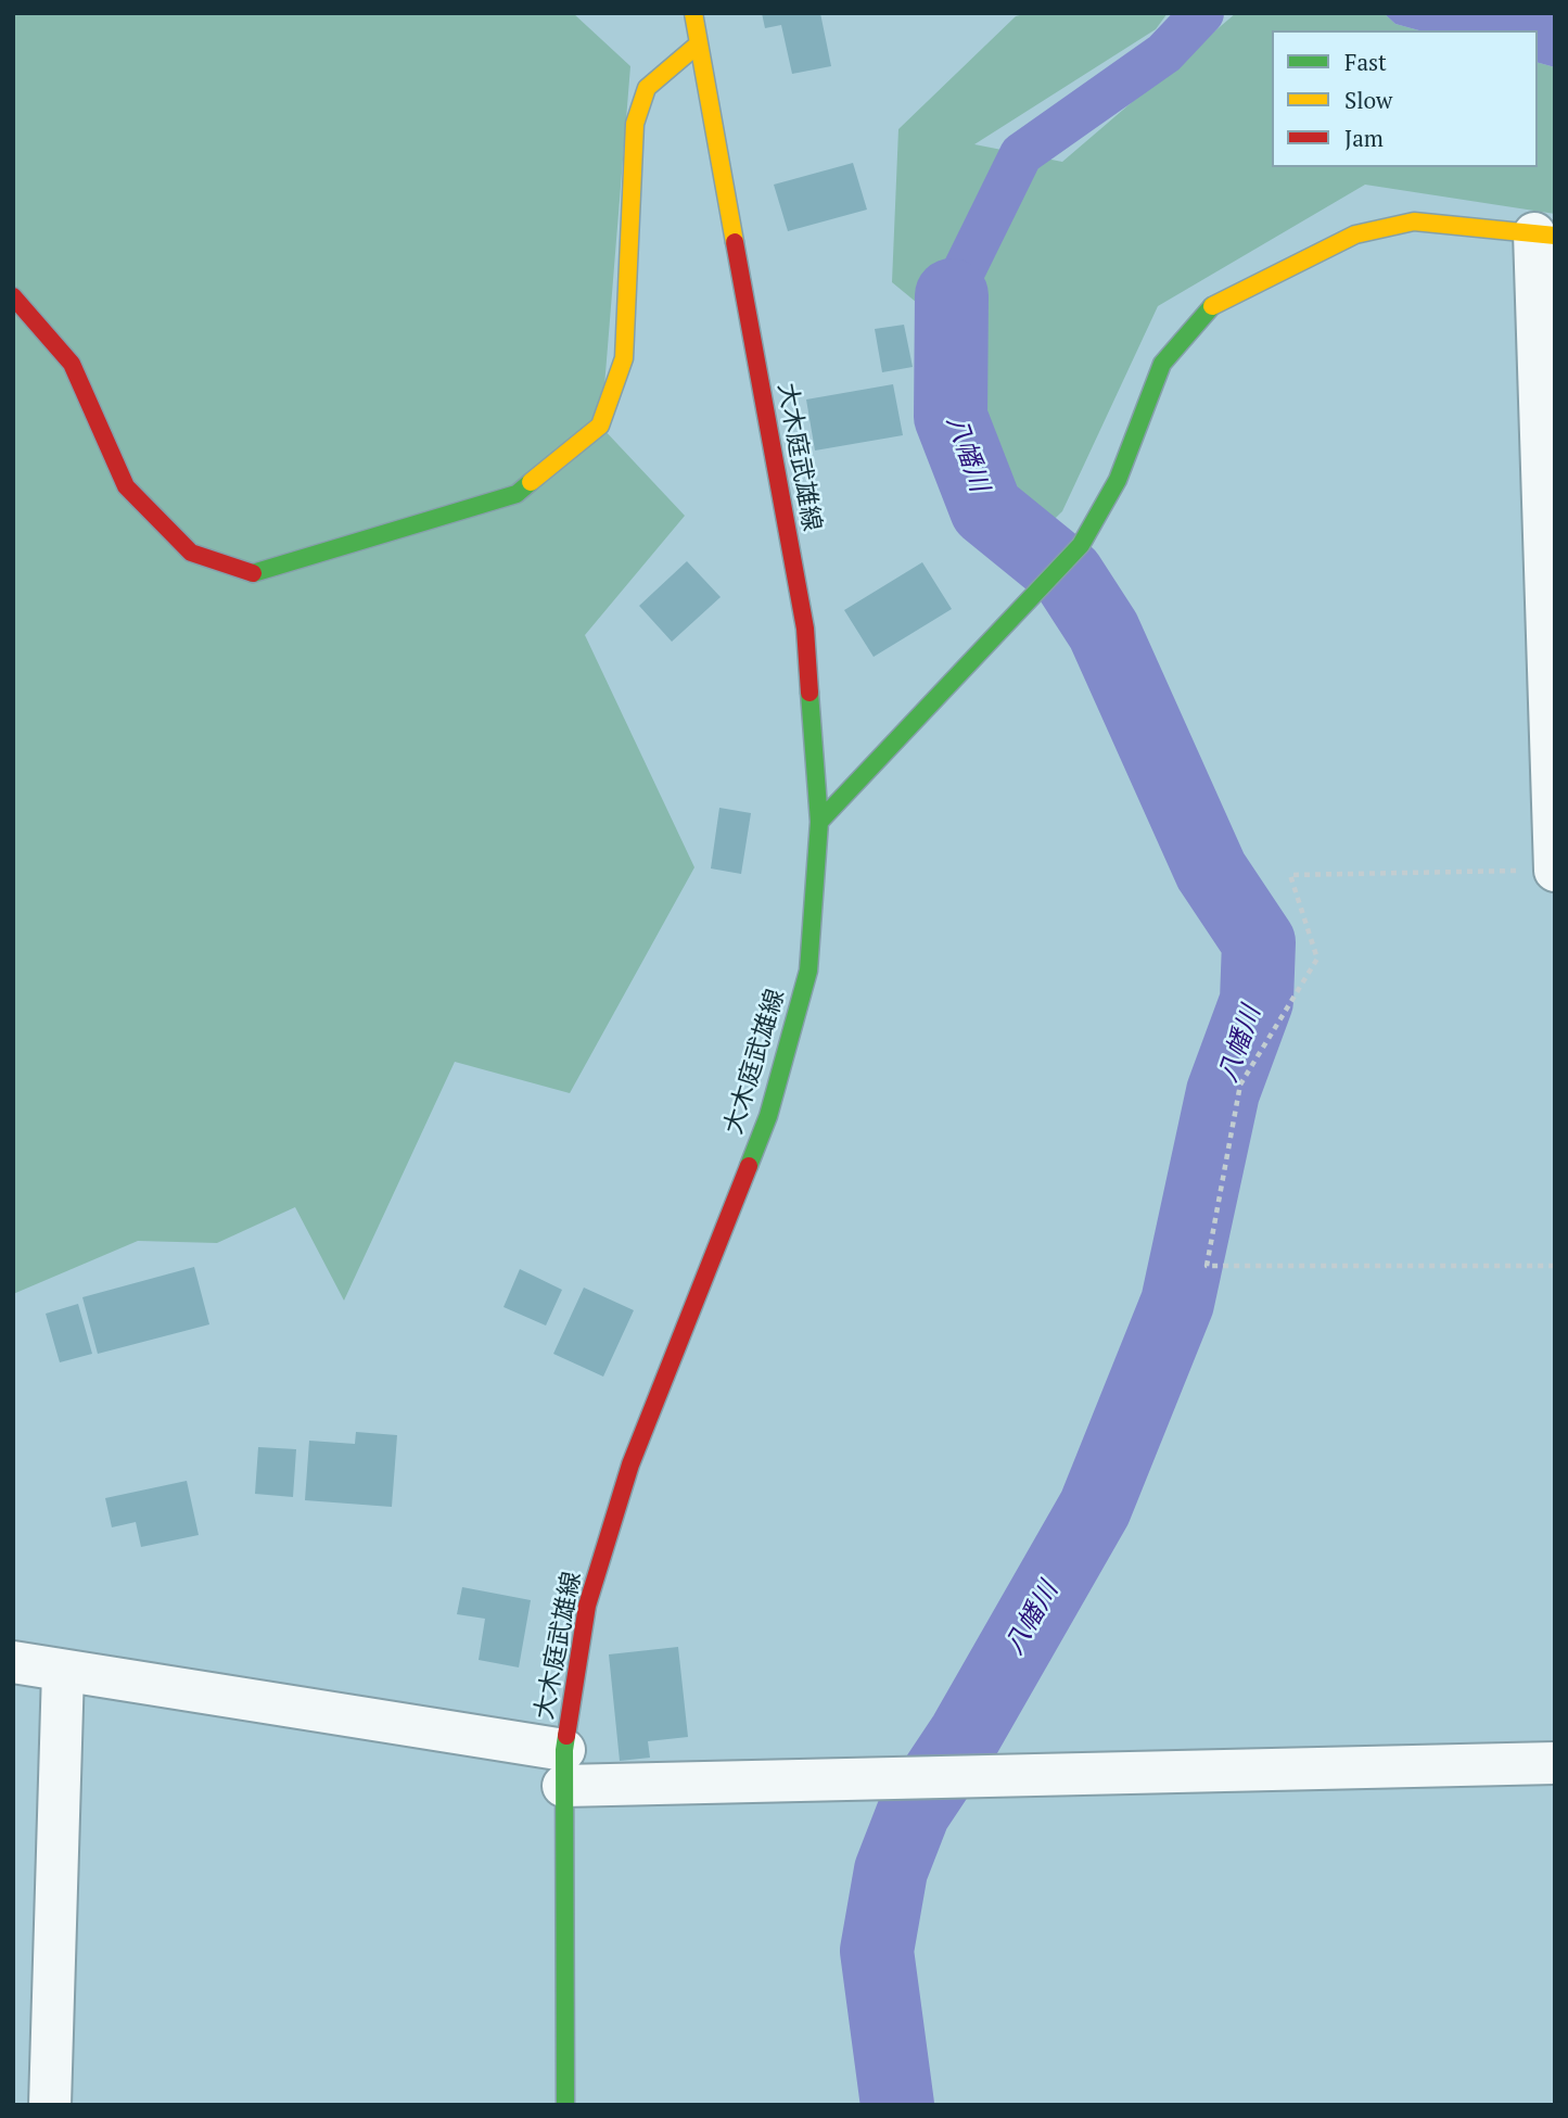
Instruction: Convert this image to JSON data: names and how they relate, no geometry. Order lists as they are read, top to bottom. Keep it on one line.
{"streets":{"street":["大木庭武雄線"]},"water":["八幡川"],"legend":["Fast","Slow","Jam"]}
